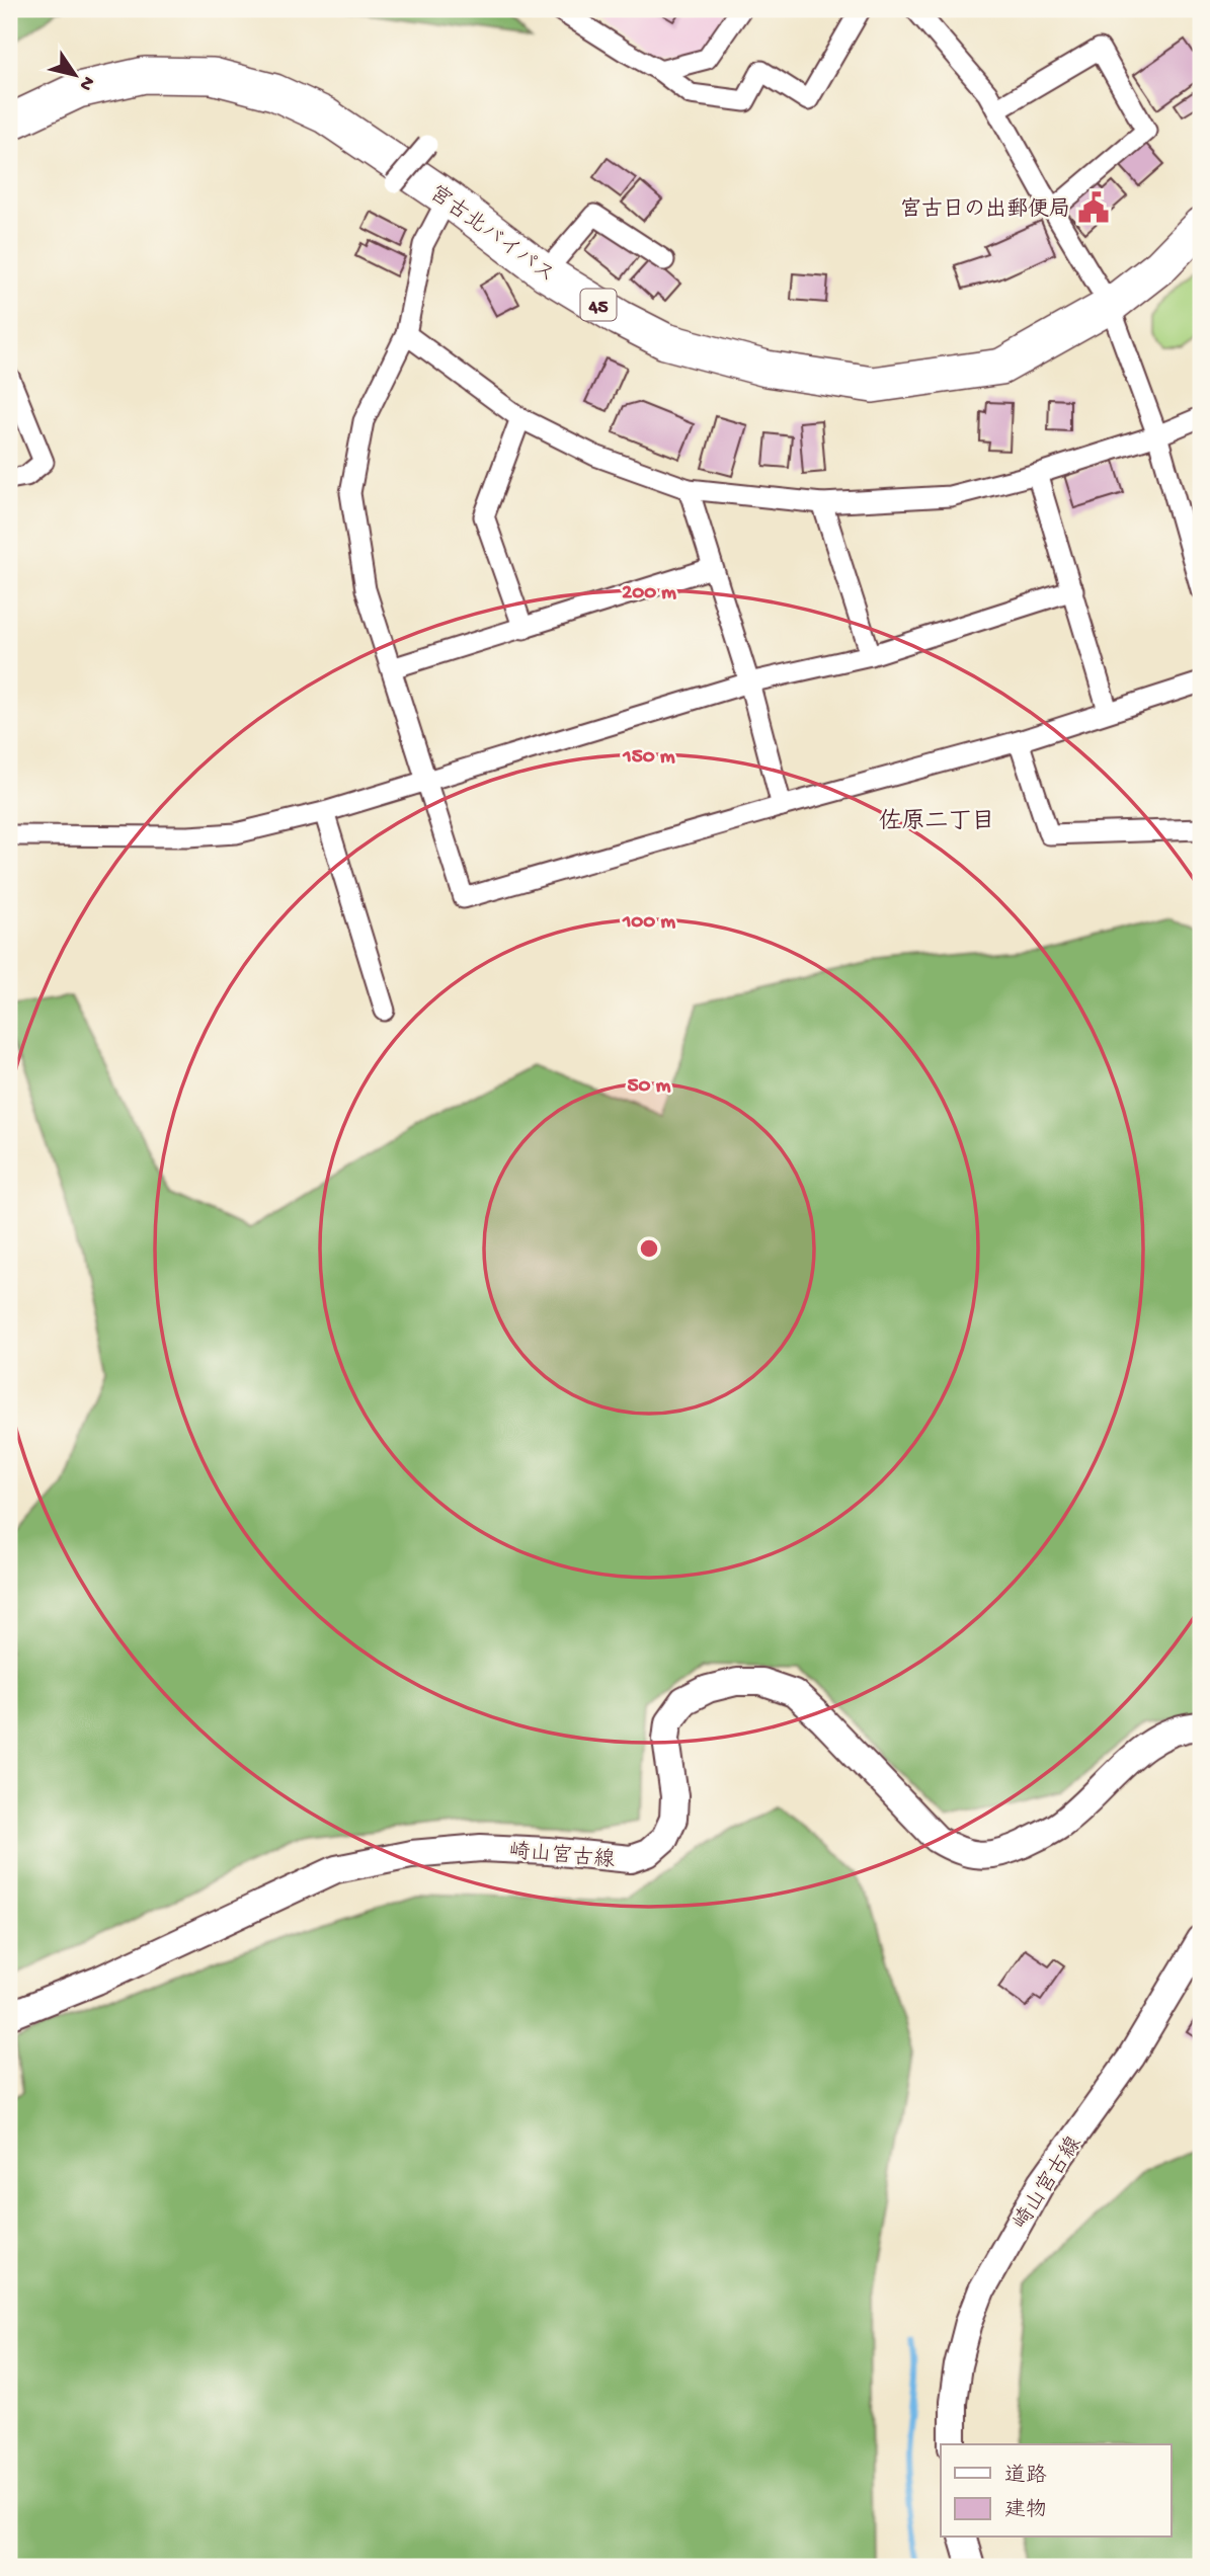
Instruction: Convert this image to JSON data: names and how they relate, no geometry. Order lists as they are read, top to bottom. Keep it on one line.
{"streets":{"highway":["宮古北バイパス","45"],"main road":["崎山宮古線"]},"districts":["佐原二丁目"],"places":{"public building":["宮古日の出郵便局"]},"legend":["道路","建物"],"north":"bottom right","rings":["200 m","150 m","100 m","50 m"]}
